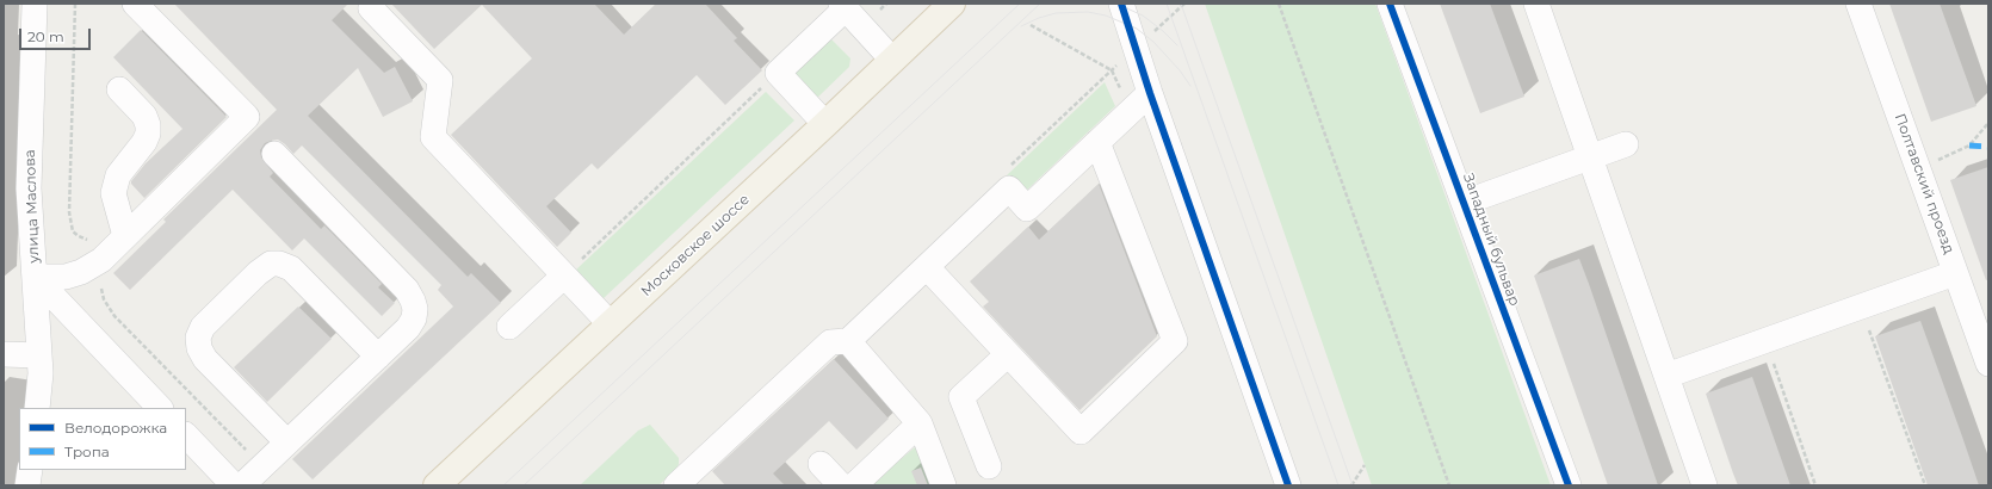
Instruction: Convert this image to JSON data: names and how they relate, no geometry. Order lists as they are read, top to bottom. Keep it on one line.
{"streets":{"main road":["Московское шоссе"],"street":["Полтавский проезд","улица Маслова","Западный бульвар"]},"legend":["Велодорожка","Тропа"],"scale_bar":"20 m"}
